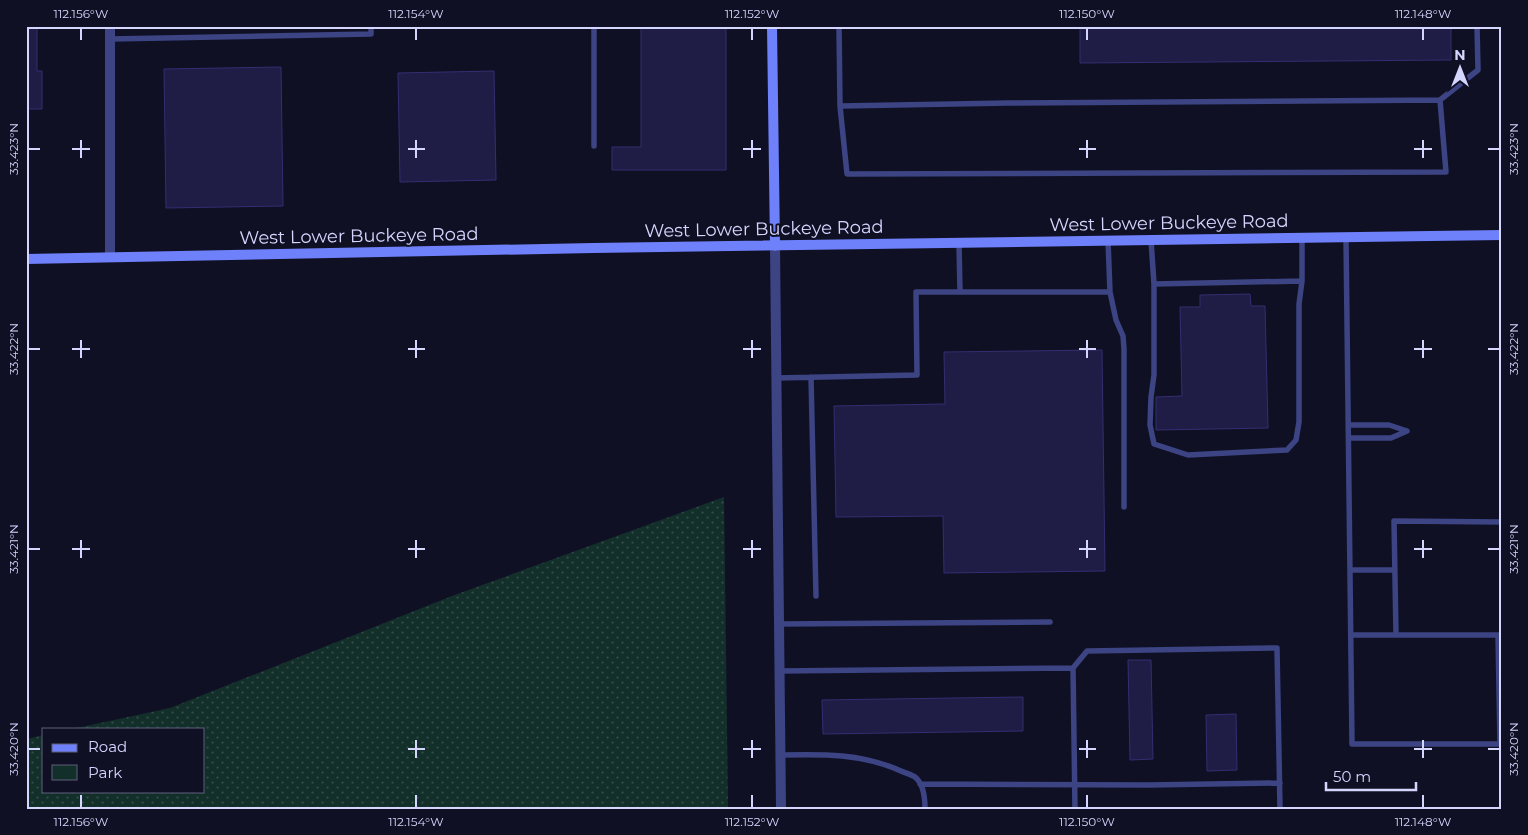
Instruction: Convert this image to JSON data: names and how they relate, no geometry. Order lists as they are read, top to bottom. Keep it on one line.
{"streets":{"main road":["West Lower Buckeye Road"]},"legend":["Road","Park"],"scale_bar":"50 m","north":"top","coordinates":["112.156°W","112.154°W","112.152°W","112.150°W","112.148°W","33.423°N","33.422°N","33.421°N","33.420°N"]}
